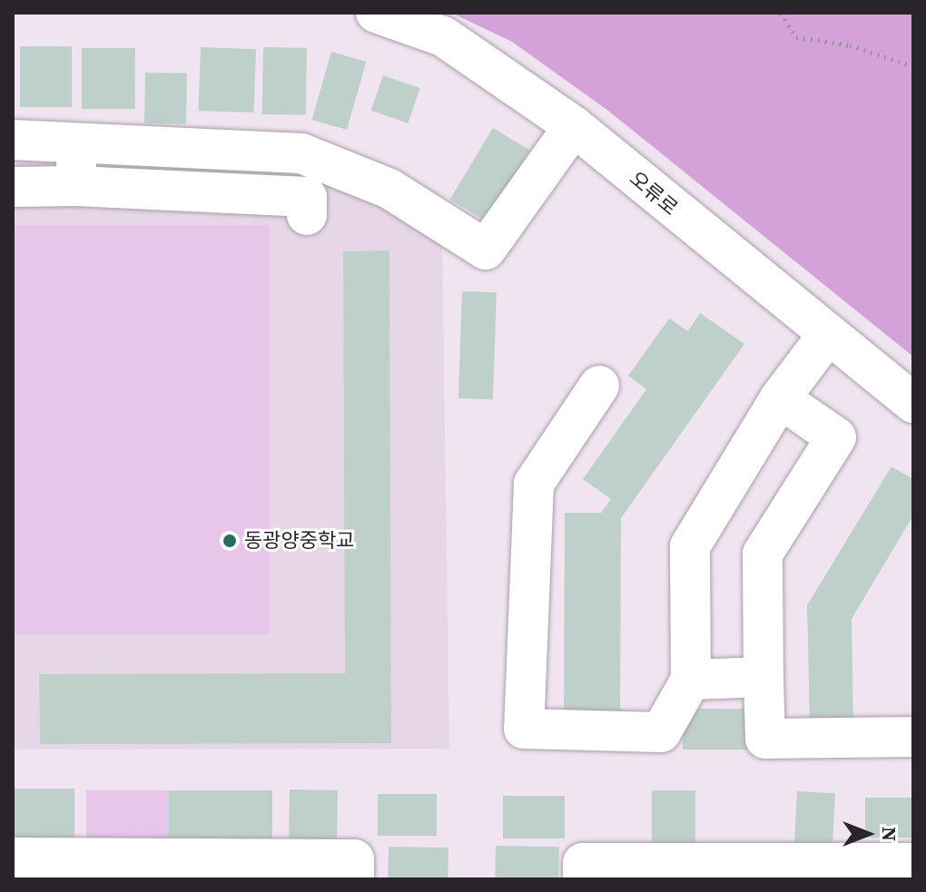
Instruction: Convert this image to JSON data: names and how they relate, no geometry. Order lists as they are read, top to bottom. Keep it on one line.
{"streets":{"street":["오류로"]},"places":["동광양중학교"],"north":"right"}
